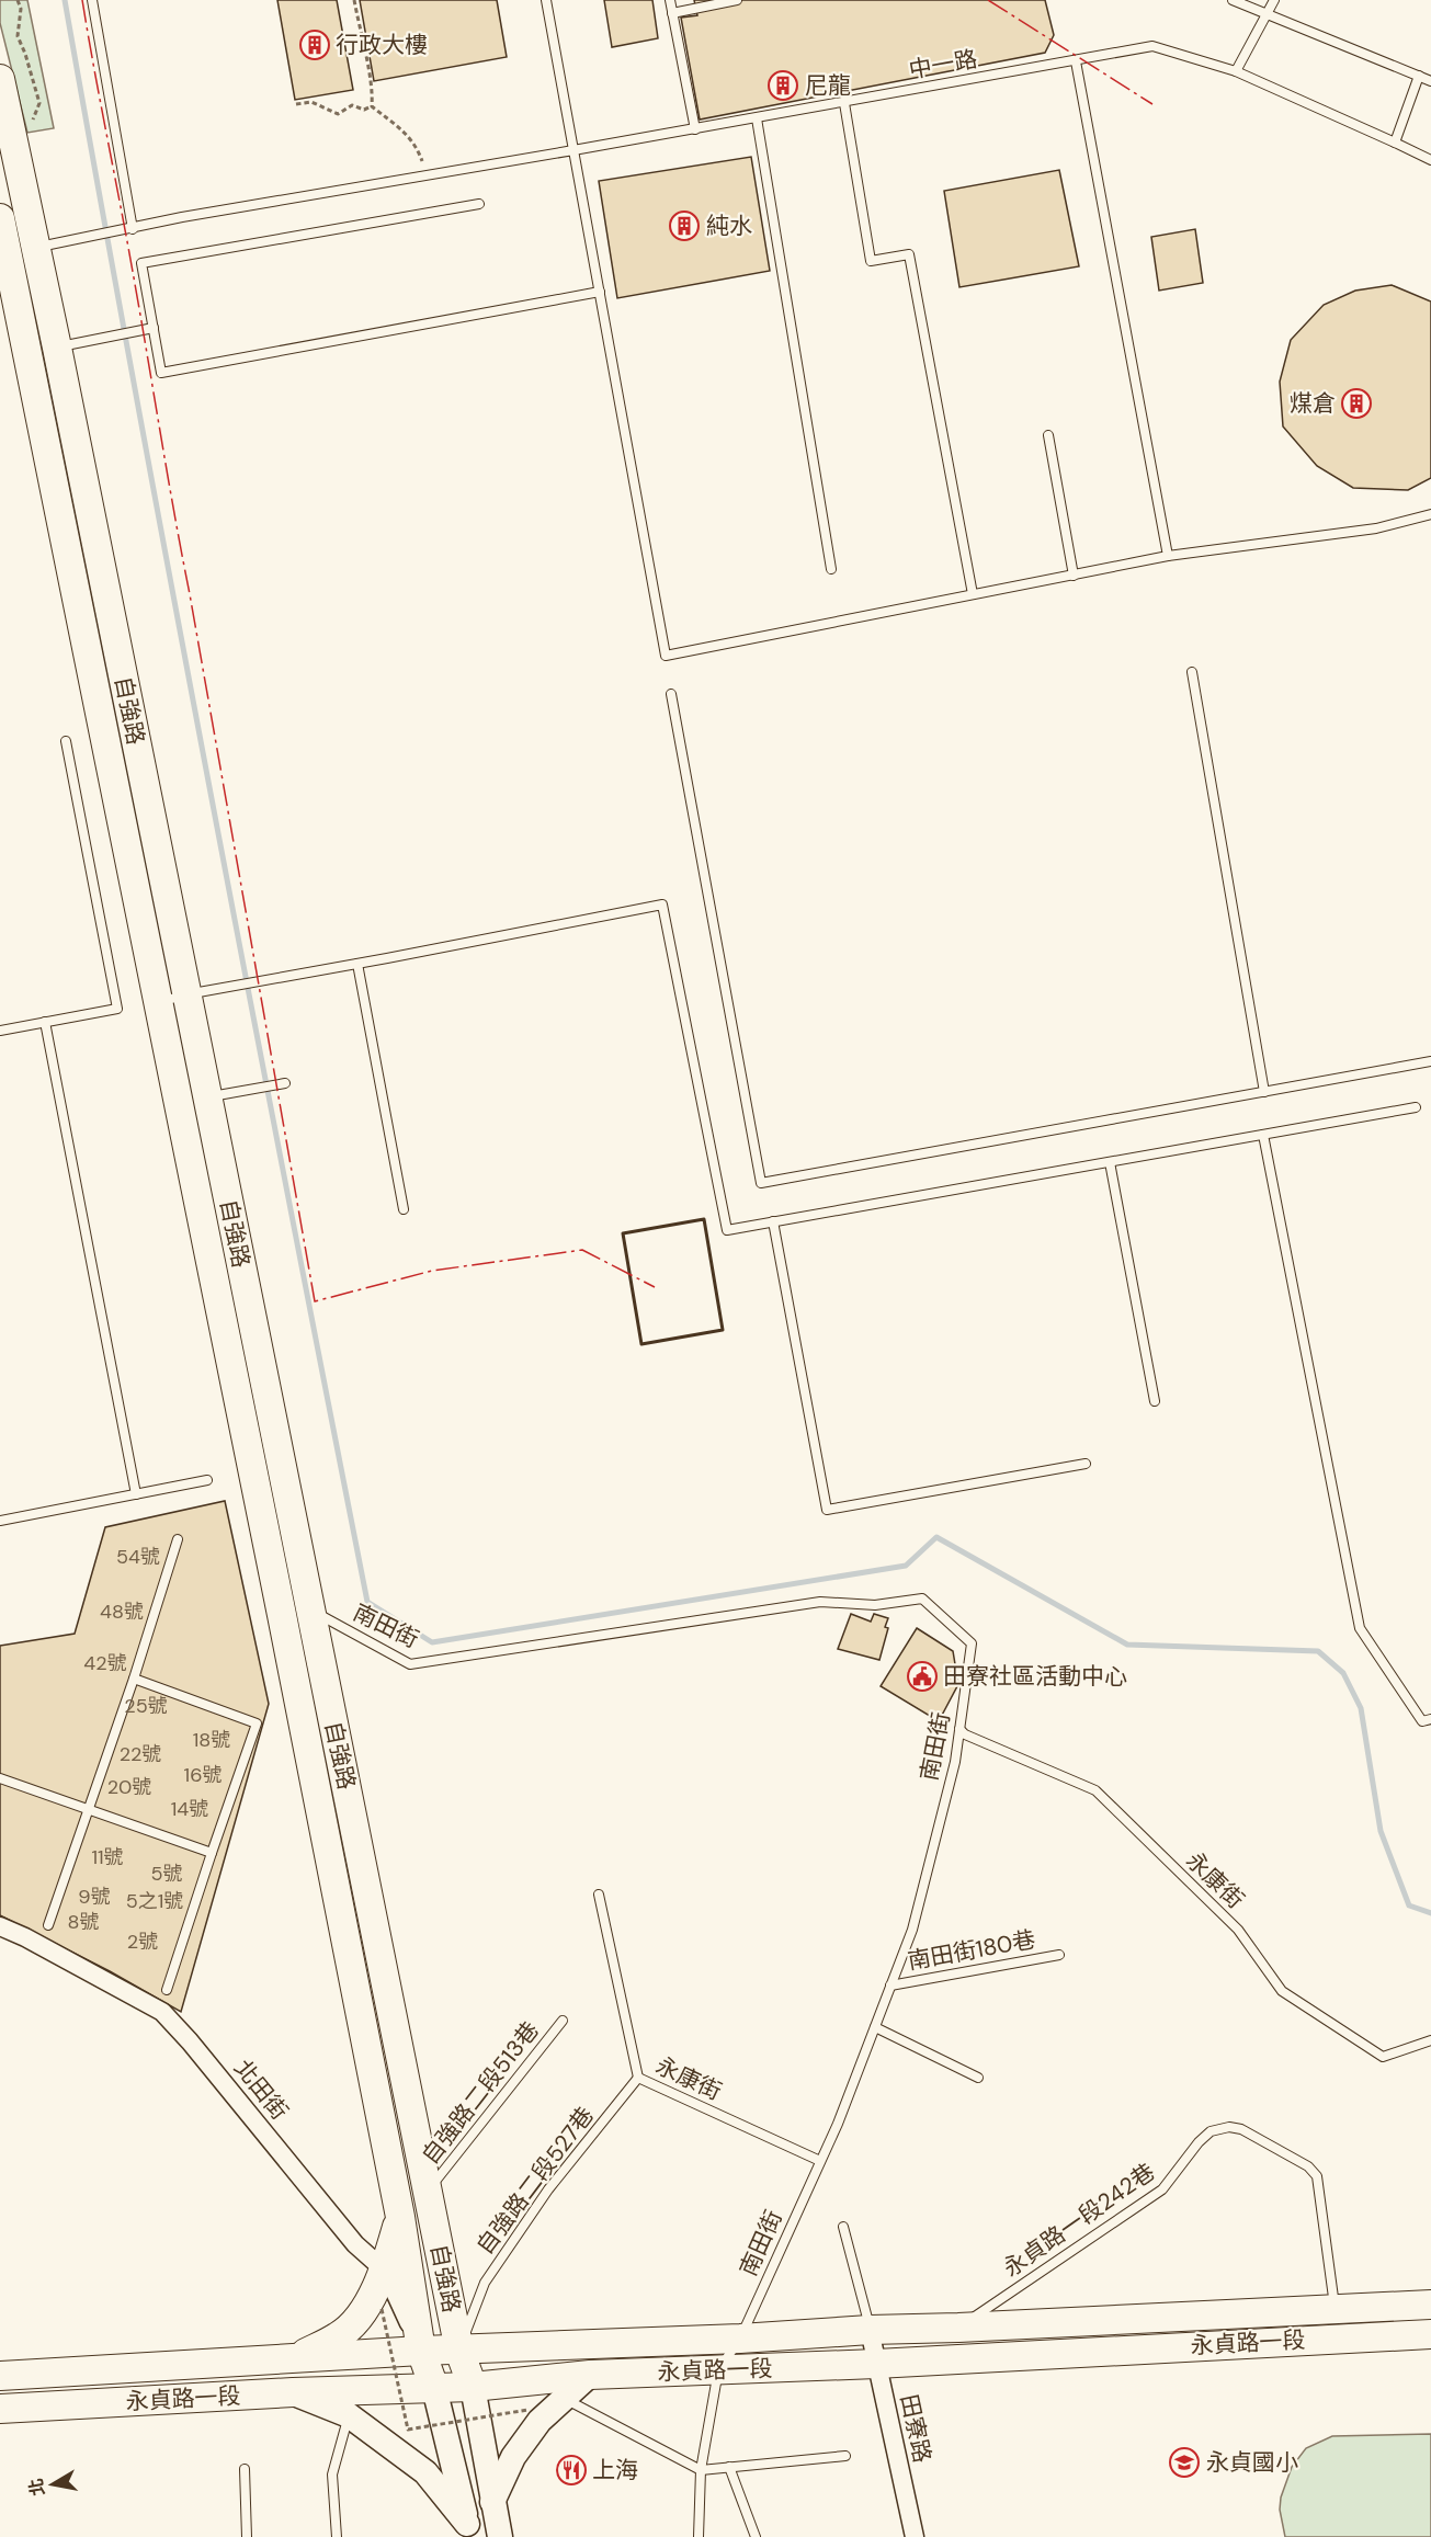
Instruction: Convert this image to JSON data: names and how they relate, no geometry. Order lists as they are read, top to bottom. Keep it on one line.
{"streets":{"main road":["自強路","永貞路一段"],"street":["北田街","田寮路"],"lane":["中一路","南田街","永康街","南田街180巷","自強路二段513巷","自強路二段527巷","永貞路一段242巷"]},"crossings":[["中一路","自強路"],["自強路","南田街"],["自強路","北田街"],["自強路","自強路二段513巷"],["自強路","自強路二段527巷"],["自強路","永貞路一段"],["南田街","永康街"],["南田街","南田街180巷"],["南田街","永貞路一段"],["永康街","自強路二段527巷"],["北田街","永貞路一段"],["自強路二段527巷","永貞路一段"],["永貞路一段242巷","永貞路一段"],["永貞路一段","田寮路"]],"places":{"building":["行政大樓","尼龍","純水","煤倉"],"public building":["田寮社區活動中心"],"school or university":["永貞國小"],"restaurant":["上海"]},"house_numbers":["54號","48號","42號","25號","18號","22號","16號","20號","14號","11號","5號","9號","5之1號","8號","2號"],"north":"left"}
